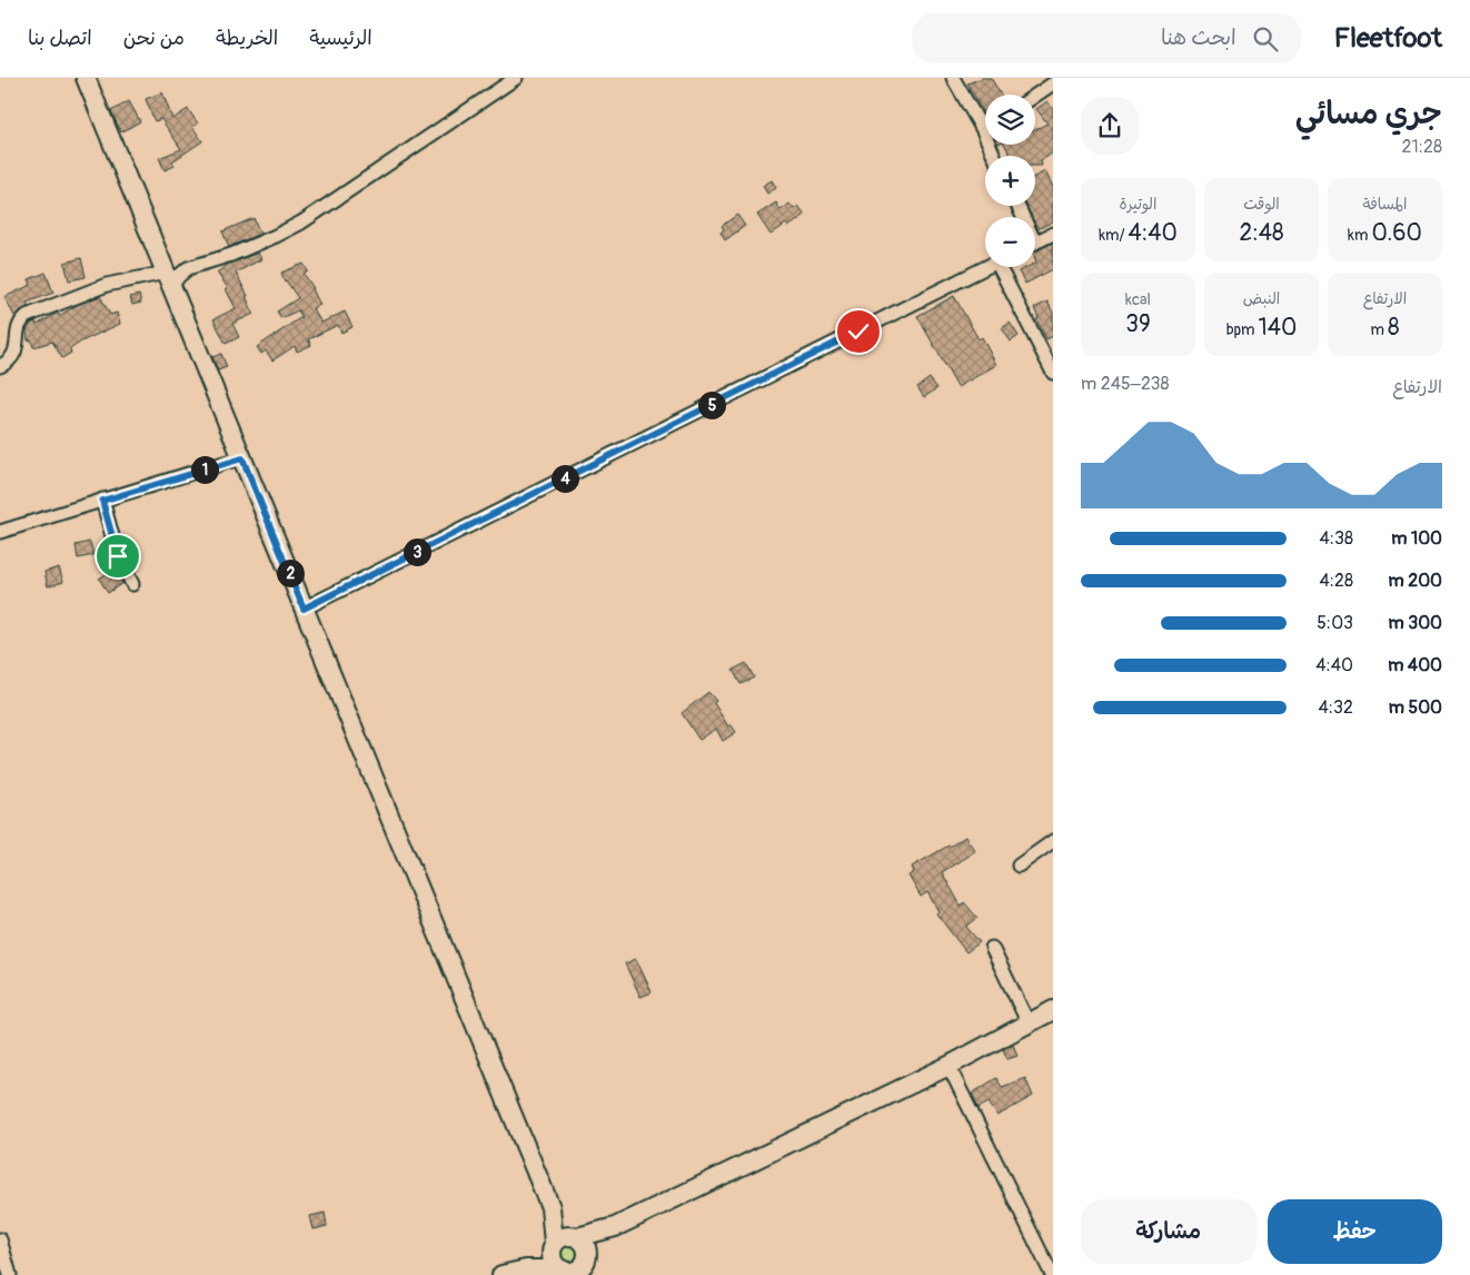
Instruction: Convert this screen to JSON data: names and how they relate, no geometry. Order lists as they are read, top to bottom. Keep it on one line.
{"page":{"header":"Fleetfoot","search":"ابحث هنا","nav":["الرئيسية","الخريطة","من نحن","اتصل بنا"],"heading":["جري مسائي","21:28"],"map_buttons":["+","−"],"stats":[["المسافة","0.60 km"],["الوقت","2:48"],["الوتيرة","4:40 /km"],["الارتفاع","8 m"],["النبض","140 bpm"],["kcal","39"]],"chart":["الارتفاع","238–245 m"],"pins":["5","1","4","3","2"],"list":[{"name":"100 m","note":"4:38"},{"name":"200 m","note":"4:28"},{"name":"300 m","note":"5:03"},{"name":"400 m","note":"4:40"},{"name":"500 m","note":"4:32"}],"buttons":["حفظ","مشاركة"]}}
